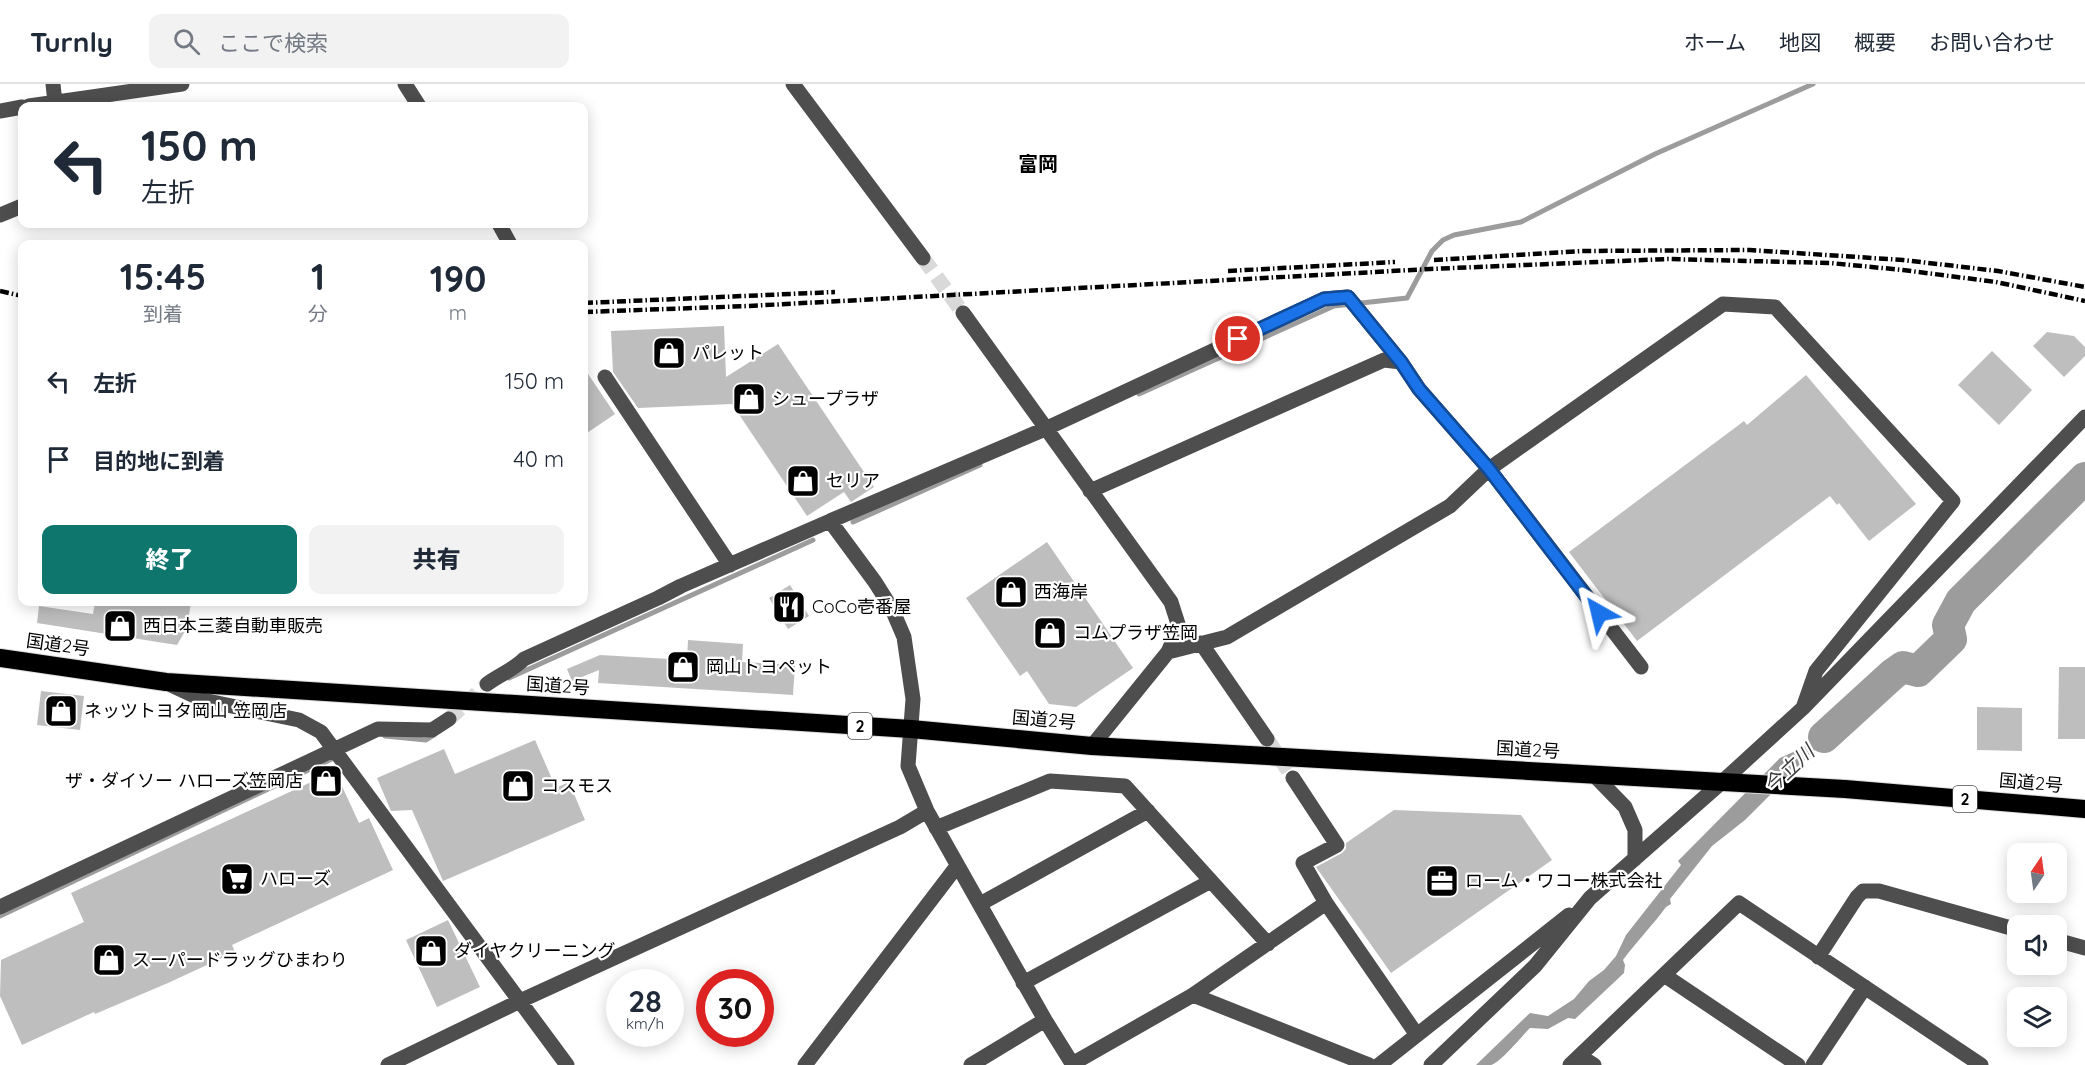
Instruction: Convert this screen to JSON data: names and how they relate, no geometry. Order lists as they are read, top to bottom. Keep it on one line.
{"streets":{"highway":["国道2号","2"]},"districts":["富岡"],"water":["今立川"],"places":{"shop":["パレット","シュープラザ","セリア","西海岸","西日本三菱自動車販売","コムプラザ笠岡","岡山トヨペット","ネッツトヨタ岡山 笠岡店","ザ・ダイソー ハローズ笠岡店","コスモス","ダイヤクリーニング","スーパードラッグひまわり"],"restaurant":["CoCo壱番屋"],"supermarket":["ハローズ"],"office":["ローム・ワコー株式会社"]},"north":"top","page":{"header":"Turnly","search":"ここで検索","nav":["ホーム","地図","概要","お問い合わせ"],"turn":["150 m","左折"],"eta":["15:45","到着","1","分","190","m"],"list":[{"name":"左折","value":"150 m"},{"name":"目的地に到着","value":"40 m"}],"buttons":["終了","共有"],"speed":"28 km/h","limit":"30"}}
